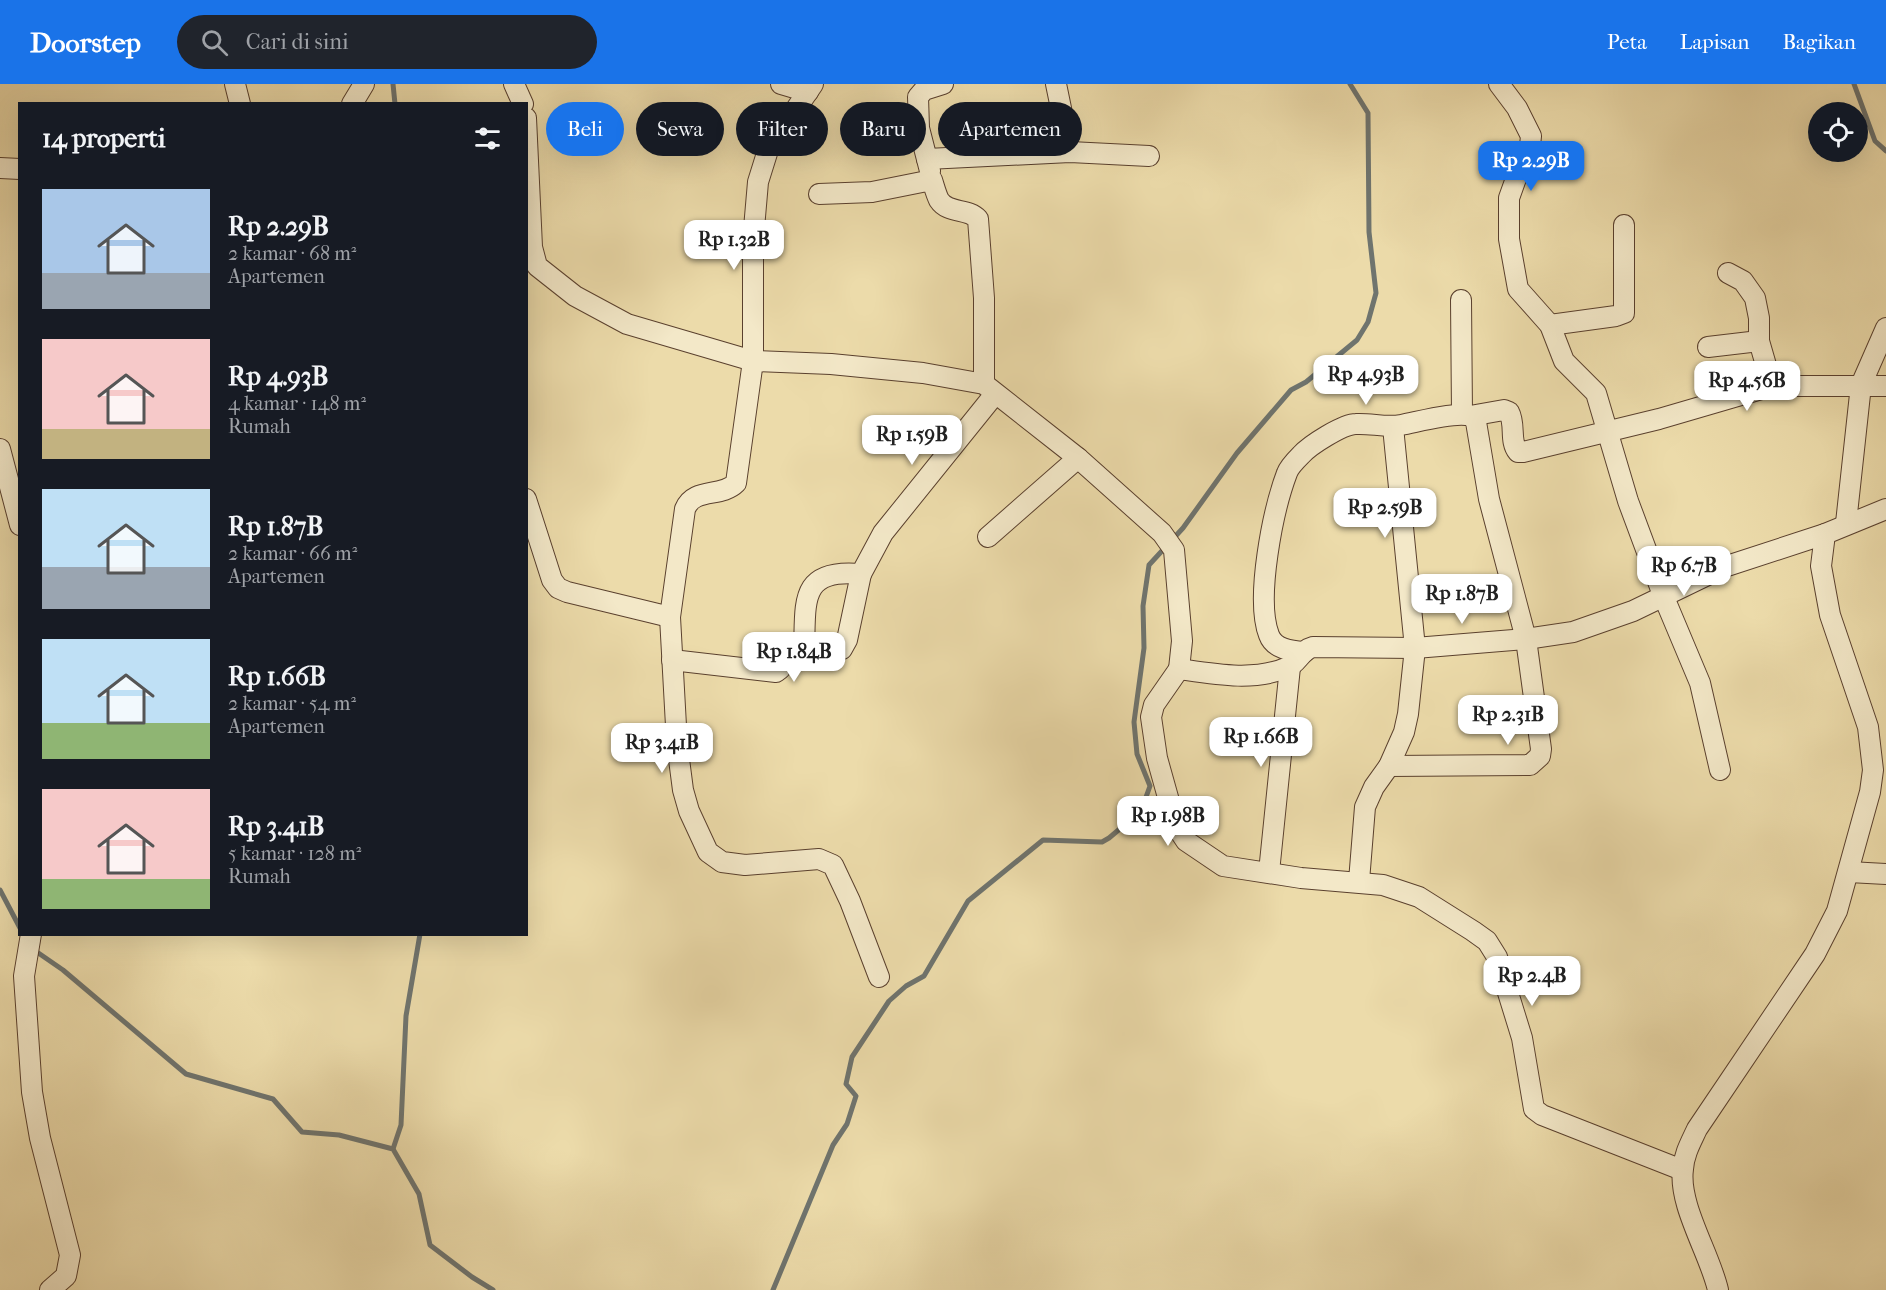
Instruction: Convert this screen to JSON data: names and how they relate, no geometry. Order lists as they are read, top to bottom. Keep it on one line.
{"page":{"header":"Doorstep","search":"Cari di sini","nav":["Peta","Lapisan","Bagikan"],"chip":["Beli","Sewa","Filter","Baru","Apartemen"],"heading":"14 properti","price":["Rp 2.29B","Rp 1.32B","Rp 4.93B","Rp 4.56B","Rp 1.59B","Rp 2.59B","Rp 6.7B","Rp 1.87B","Rp 1.84B","Rp 2.31B","Rp 1.66B","Rp 3.41B","Rp 1.98B","Rp 2.4B"],"list":[{"name":"Rp 2.29B","note":"2 kamar · 68 m² · Apartemen"},{"name":"Rp 4.93B","note":"4 kamar · 148 m² · Rumah"},{"name":"Rp 1.87B","note":"2 kamar · 66 m² · Apartemen"},{"name":"Rp 1.66B","note":"2 kamar · 54 m² · Apartemen"},{"name":"Rp 3.41B","note":"5 kamar · 128 m² · Rumah"}]}}
